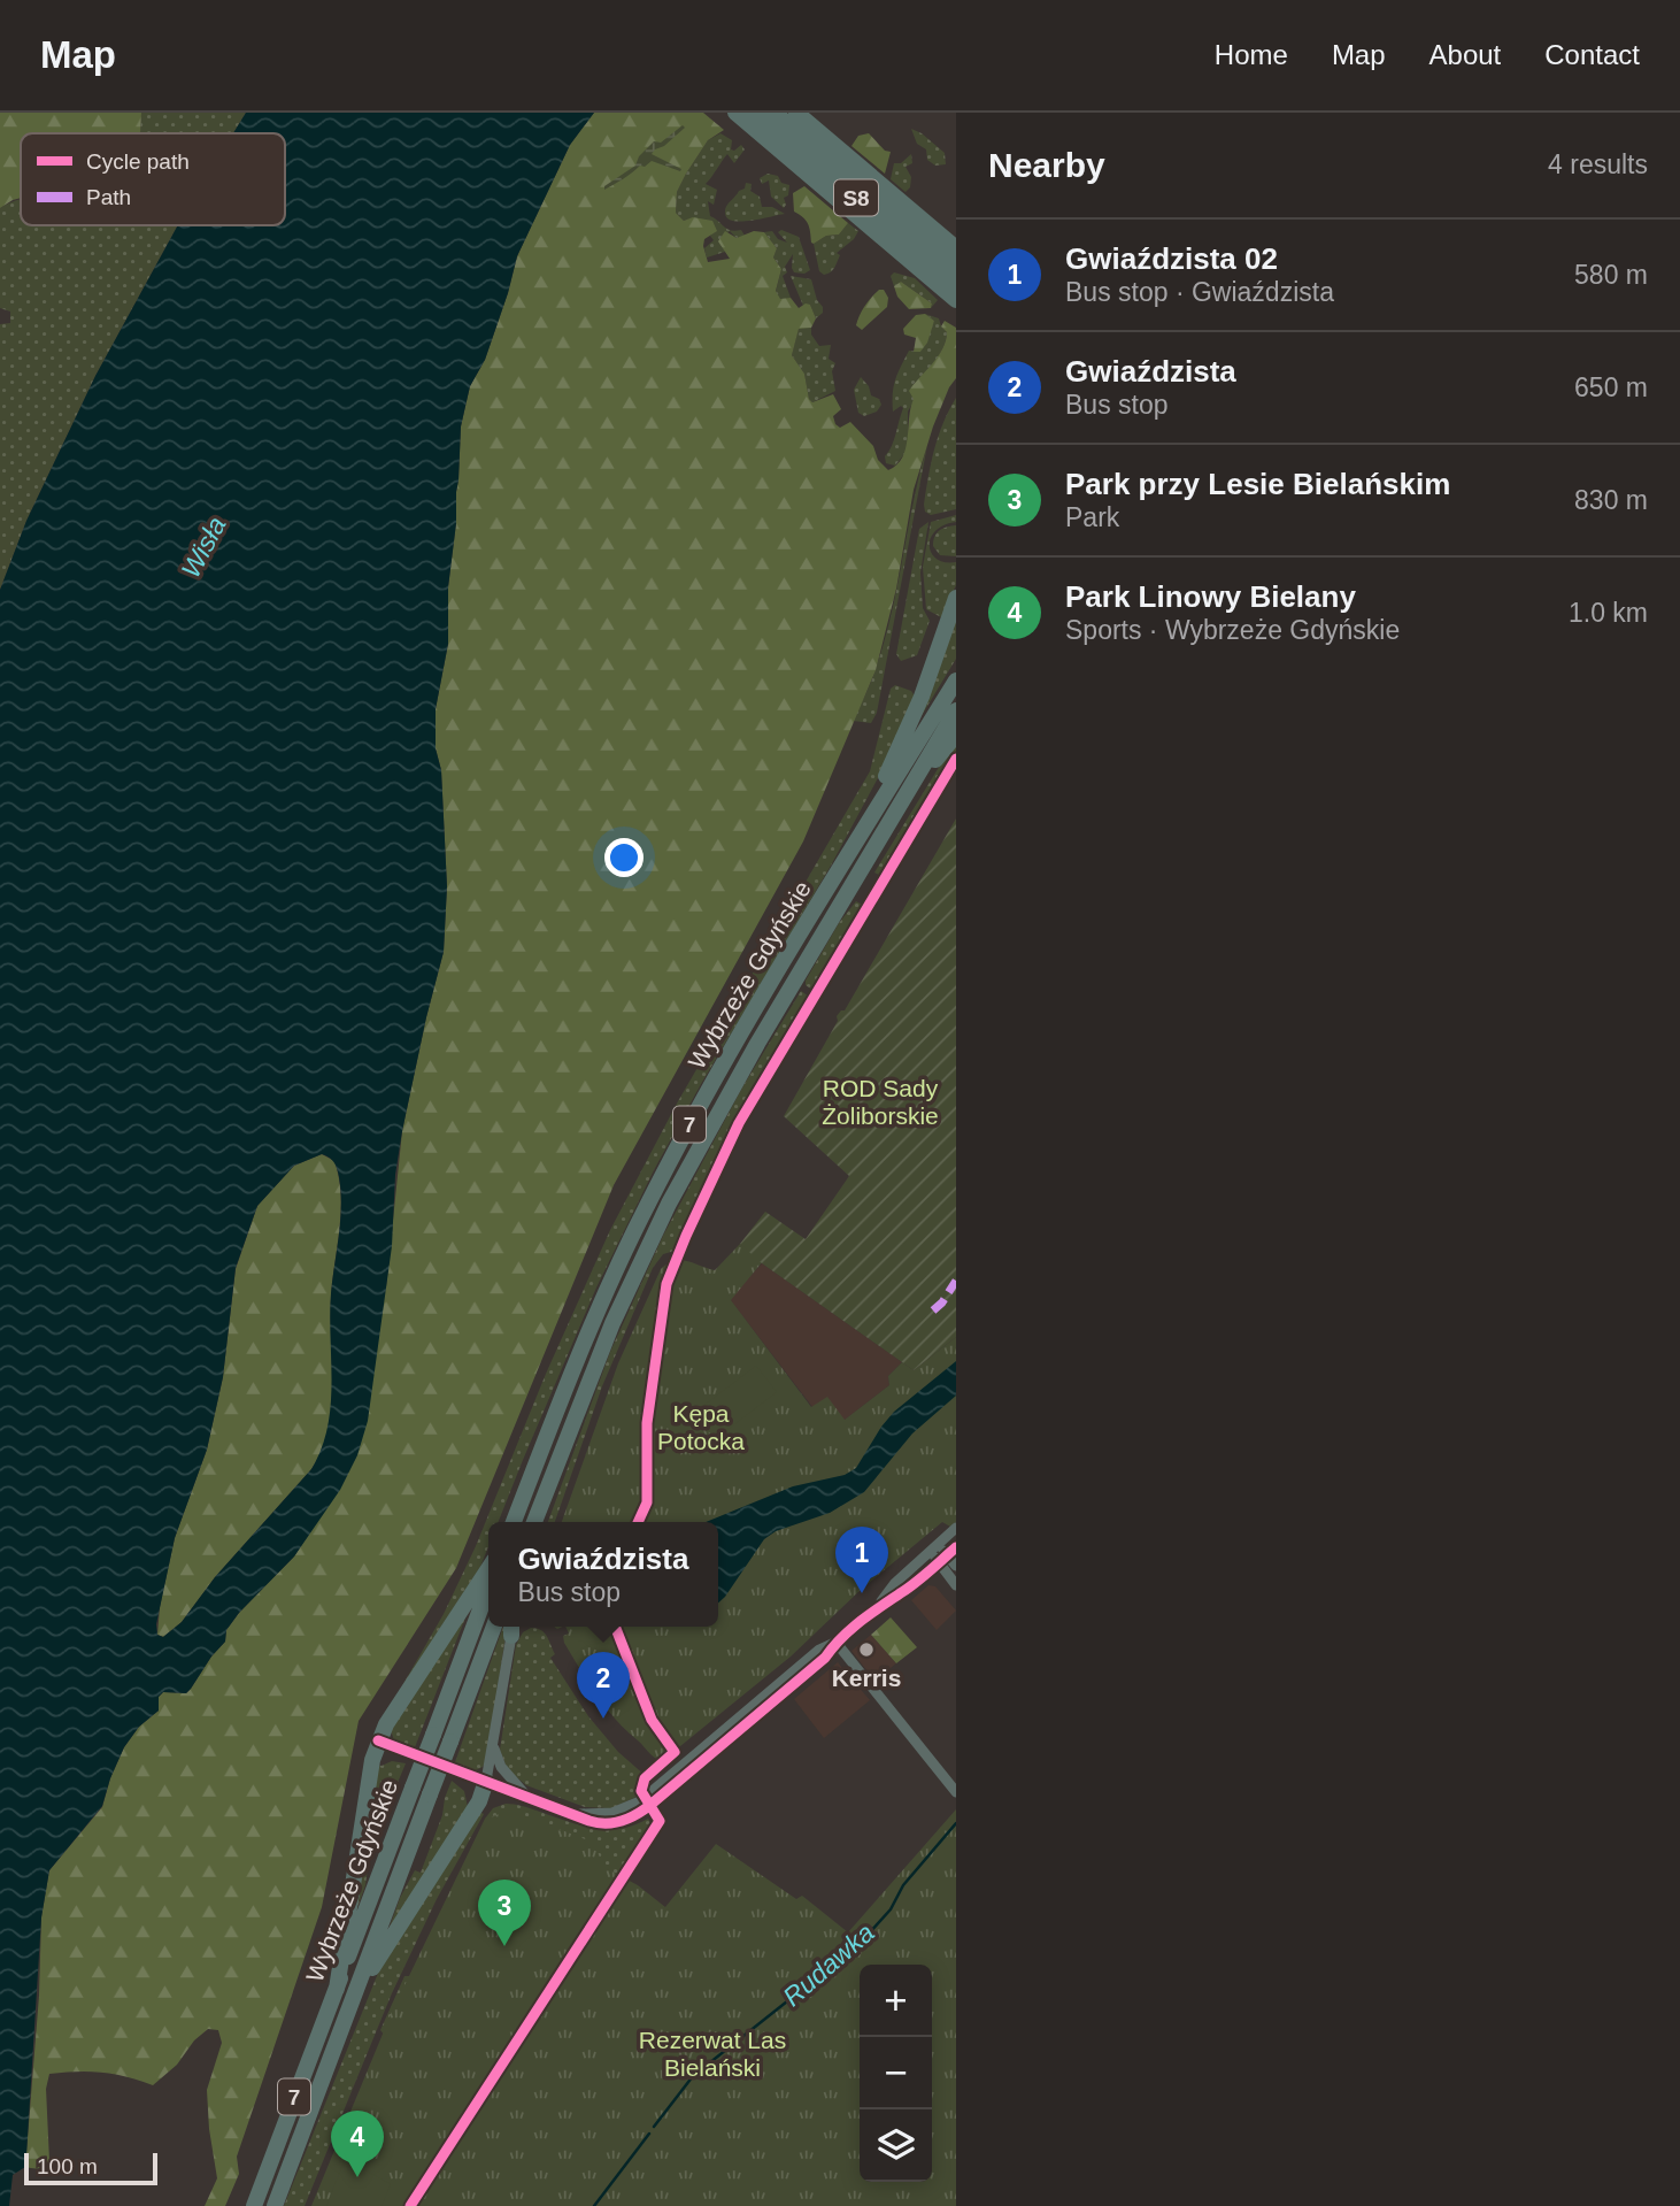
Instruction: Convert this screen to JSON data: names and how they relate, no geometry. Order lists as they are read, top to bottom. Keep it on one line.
{"streets":{"highway":["S8","Wybrzeże Gdyńskie","7"]},"crossings":[["Wybrzeże Gdyńskie","7"]],"water":["Wisła","Rudawka"],"parks":["ROD Sady Żoliborskie","Kępa Potocka","Rezerwat Las Bielański"],"places":["Kerris"],"legend":["Cycle path","Path"],"scale_bar":"100 m","page":{"header":"Map","nav":["Home","Map","About","Contact"],"heading":["Nearby","4 results"],"list":[{"mark":"1","name":"Gwiaździsta 02","note":"Bus stop · Gwiaździsta","value":"580 m"},{"mark":"2","name":"Gwiaździsta","note":"Bus stop","value":"650 m"},{"mark":"3","name":"Park przy Lesie Bielańskim","note":"Park","value":"830 m"},{"mark":"4","name":"Park Linowy Bielany","note":"Sports · Wybrzeże Gdyńskie","value":"1.0 km"}],"popup":["Gwiaździsta","Bus stop"],"pins":["1","2","3","4"],"map_buttons":["+","−"],"scale":"100 m"}}
